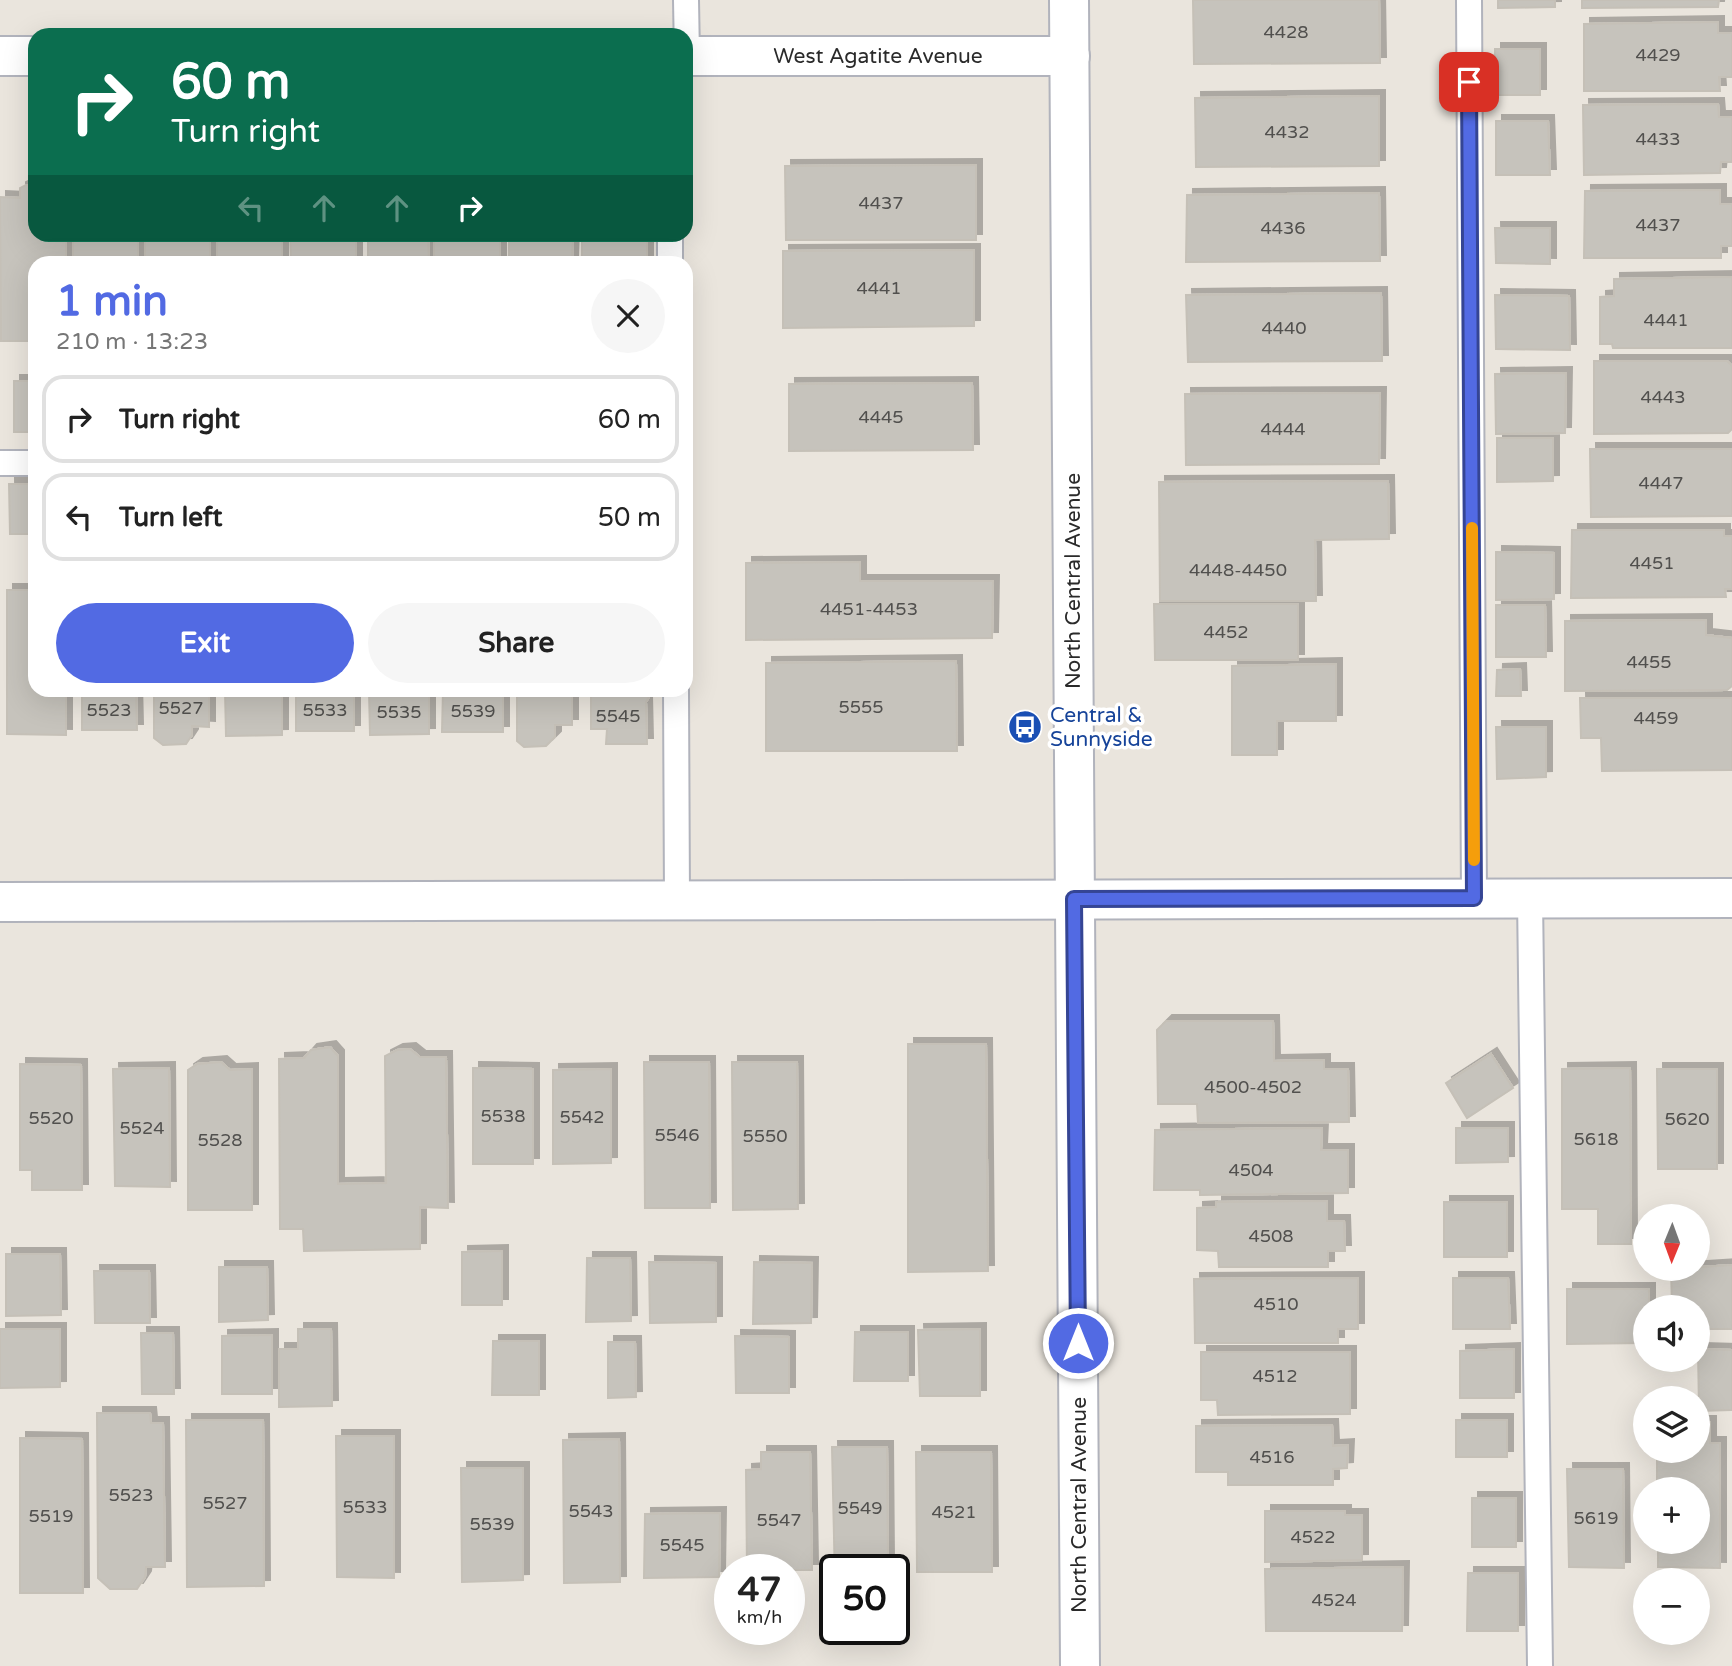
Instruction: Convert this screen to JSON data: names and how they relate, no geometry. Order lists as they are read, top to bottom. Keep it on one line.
{"streets":{"street":["West Agatite Avenue","North Central Avenue"]},"crossings":[["West Agatite Avenue","North Central Avenue"]],"places":{"bus stop":["Central & Sunnyside"]},"house_numbers":["4428","4429","4432","4433","4437","4437","4436","4441","4441","4440","4443","4445","4444","4447","4451","4448-4450","4451-4453","4452","4455","5555","5527","5523","5533","5539","5535","5545","4459","4500-4502","5538","5542","5520","5620","5524","5546","5550","5618","5528","4504","4508","4510","4512","4516","5523","5527","5533","5549","5543","4521","5519","5619","5547","5539","4522","5545","4524"],"north":"bottom","page":{"turn":["60 m","Turn right"],"heading":["1 min","210 m · 13:23"],"list":[{"name":"Turn right","value":"60 m"},{"name":"Turn left","value":"50 m"}],"buttons":["Exit","Share"],"map_buttons":["+","−"],"speed":"47 km/h","limit":"50"}}
